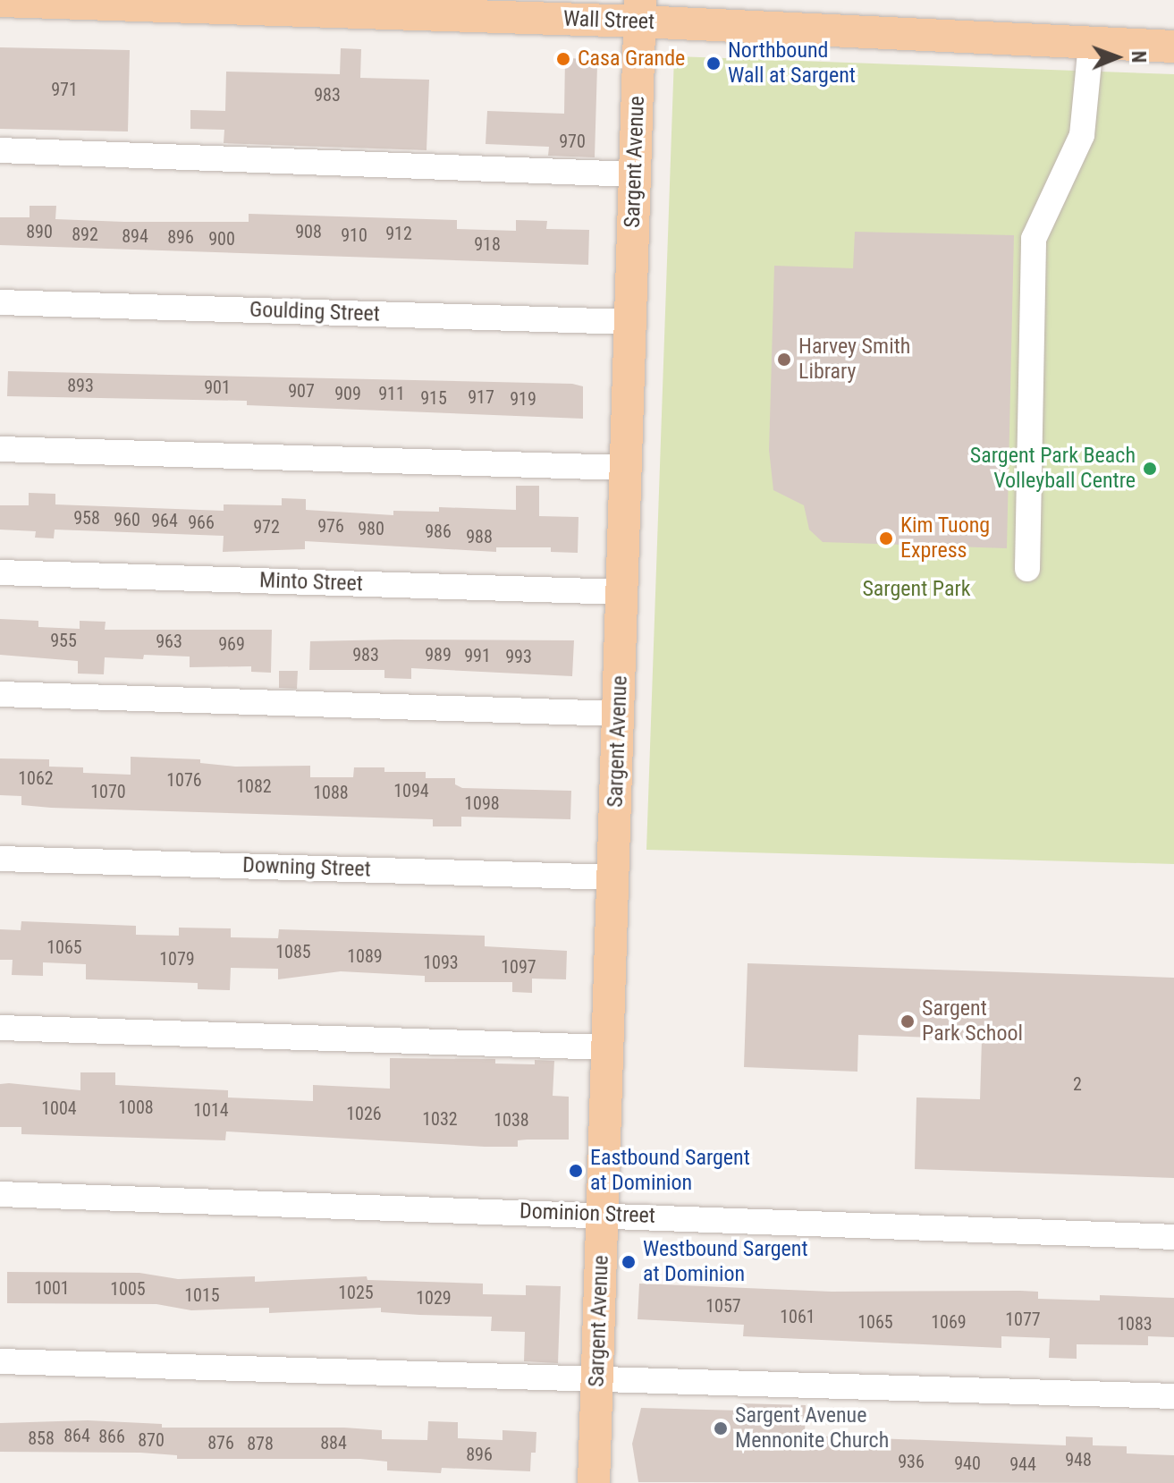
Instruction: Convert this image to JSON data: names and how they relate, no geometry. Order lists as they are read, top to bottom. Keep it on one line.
{"streets":{"main road":["Wall Street","Sargent Avenue"],"street":["Goulding Street","Minto Street","Downing Street","Dominion Street"]},"crossings":[["Wall Street","Sargent Avenue"],["Sargent Avenue","Goulding Street"],["Sargent Avenue","Minto Street"],["Sargent Avenue","Downing Street"],["Sargent Avenue","Dominion Street"]],"parks":["Sargent Park"],"places":["Casa Grande","Northbound Wall at Sargent","Harvey Smith Library","Sargent Park Beach Volleyball Centre","Kim Tuong Express","Sargent Park School","Eastbound Sargent at Dominion","Westbound Sargent at Dominion","Sargent Avenue Mennonite Church"],"house_numbers":["971","983","970","890","908","912","892","910","894","896","900","918","893","901","907","909","911","917","915","919","958","960","964","966","976","972","980","986","988","955","963","969","983","989","991","993","1062","1076","1082","1094","1070","1088","1098","1065","1085","1089","1079","1093","1097","2","1008","1004","1014","1026","1032","1038","1001","1005","1025","1015","1029","1057","1061","1077","1065","1069","1083","864","866","858","870","876","884","878","896","948","936","940","944"],"north":"right"}
